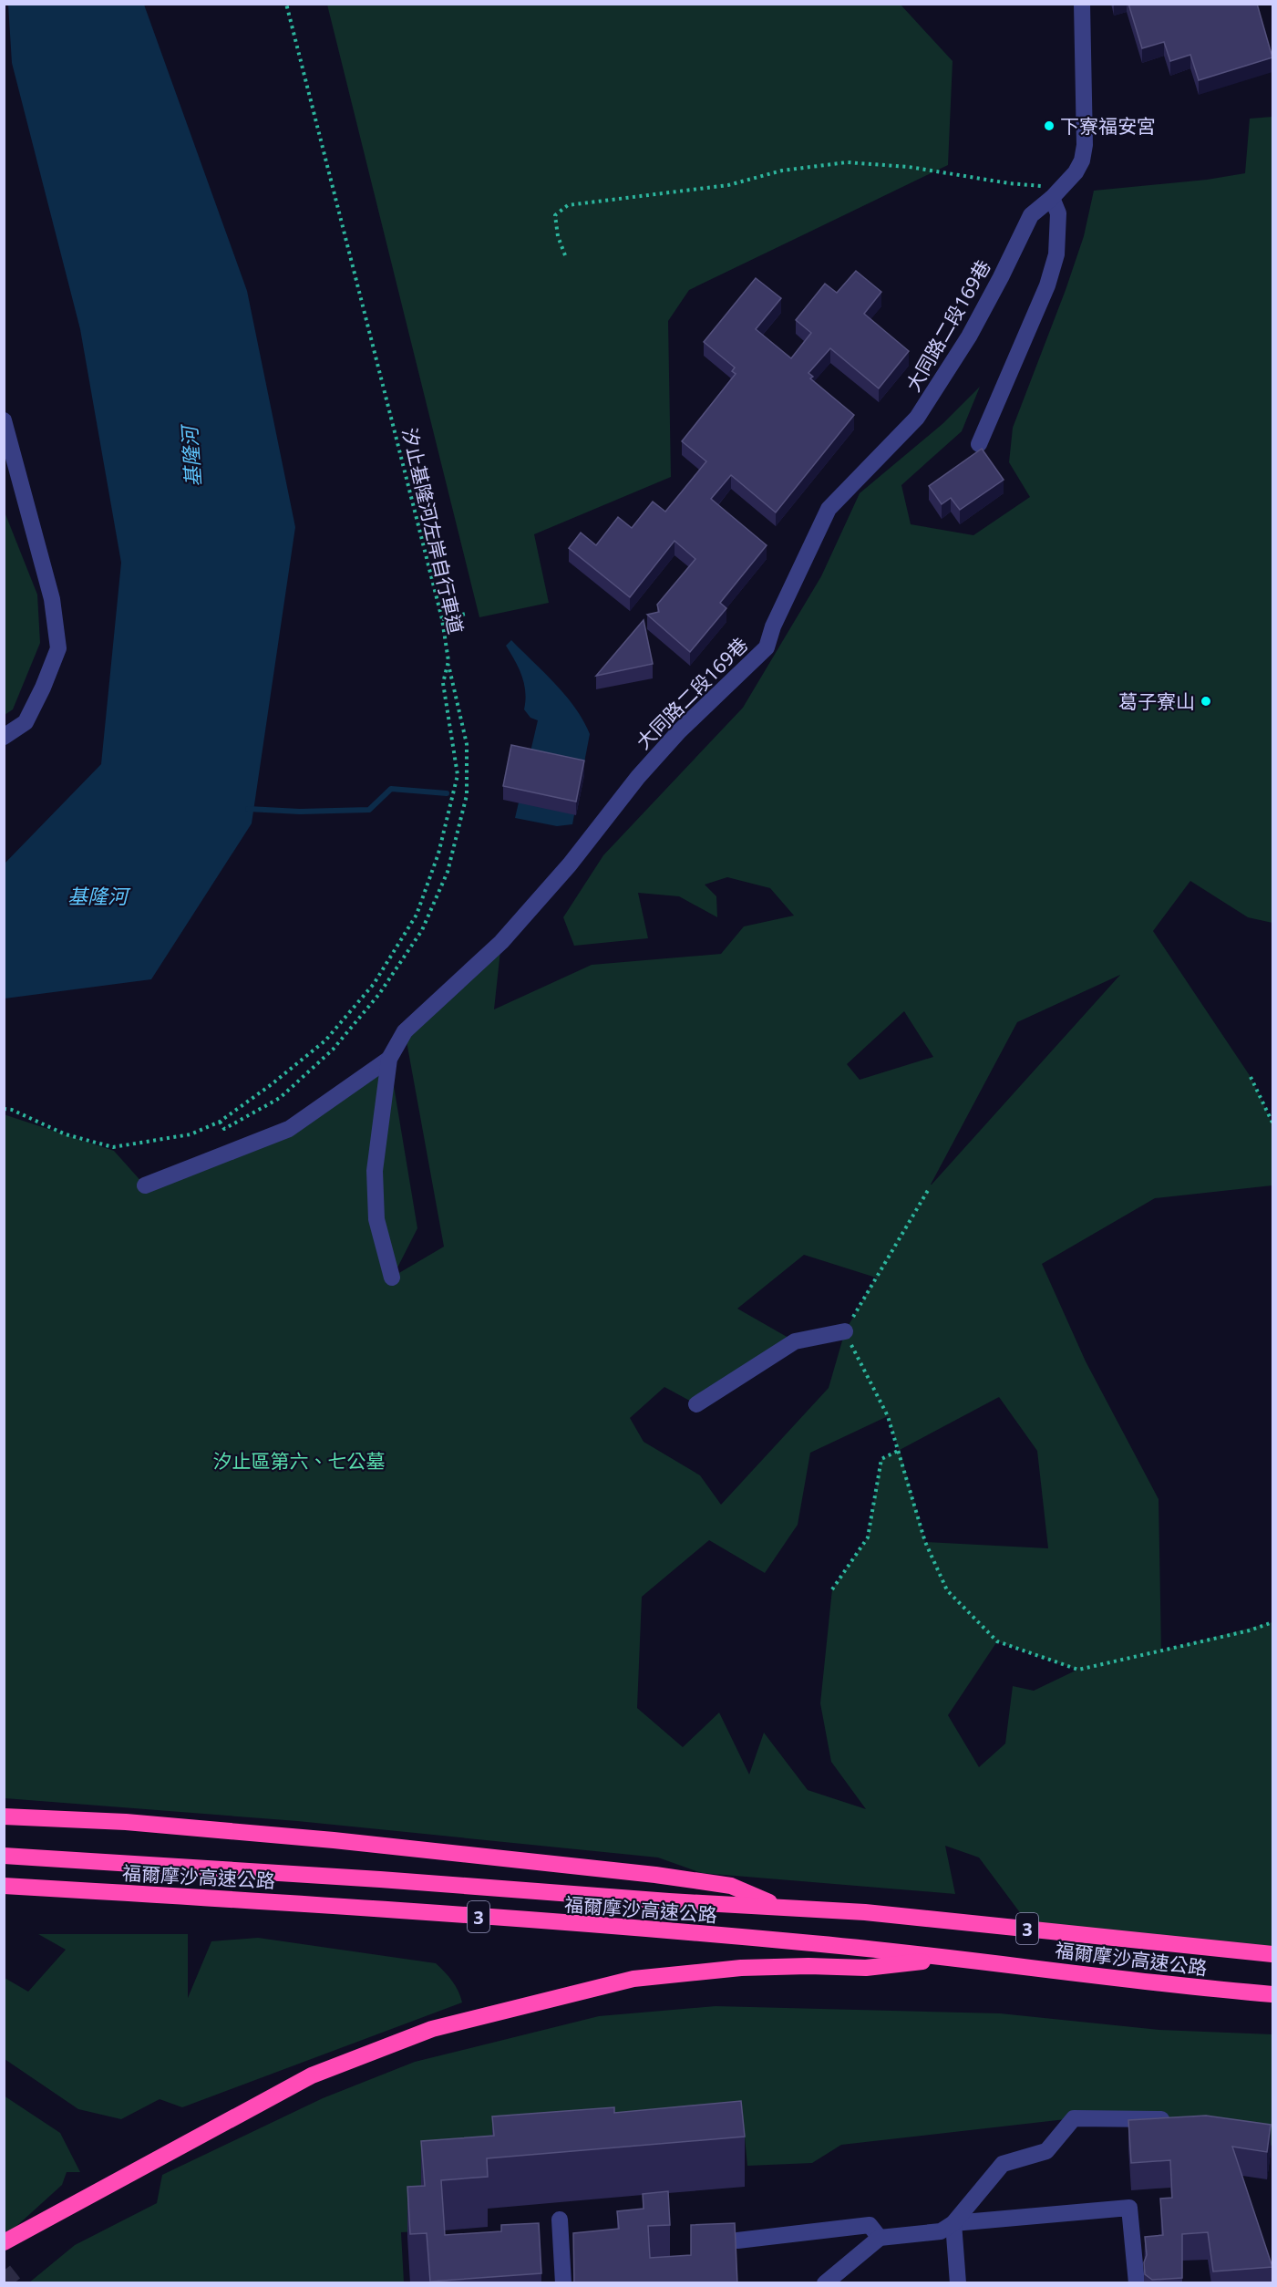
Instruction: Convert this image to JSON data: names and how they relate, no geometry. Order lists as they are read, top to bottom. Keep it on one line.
{"streets":{"highway":["福爾摩沙高速公路","3"],"street":["大同路二段169巷"],"path":["汐止基隆河左岸自行車道"]},"water":["基隆河"],"parks":["汐止區第六、七公墓"],"places":["下寮福安宮","葛子寮山"]}
